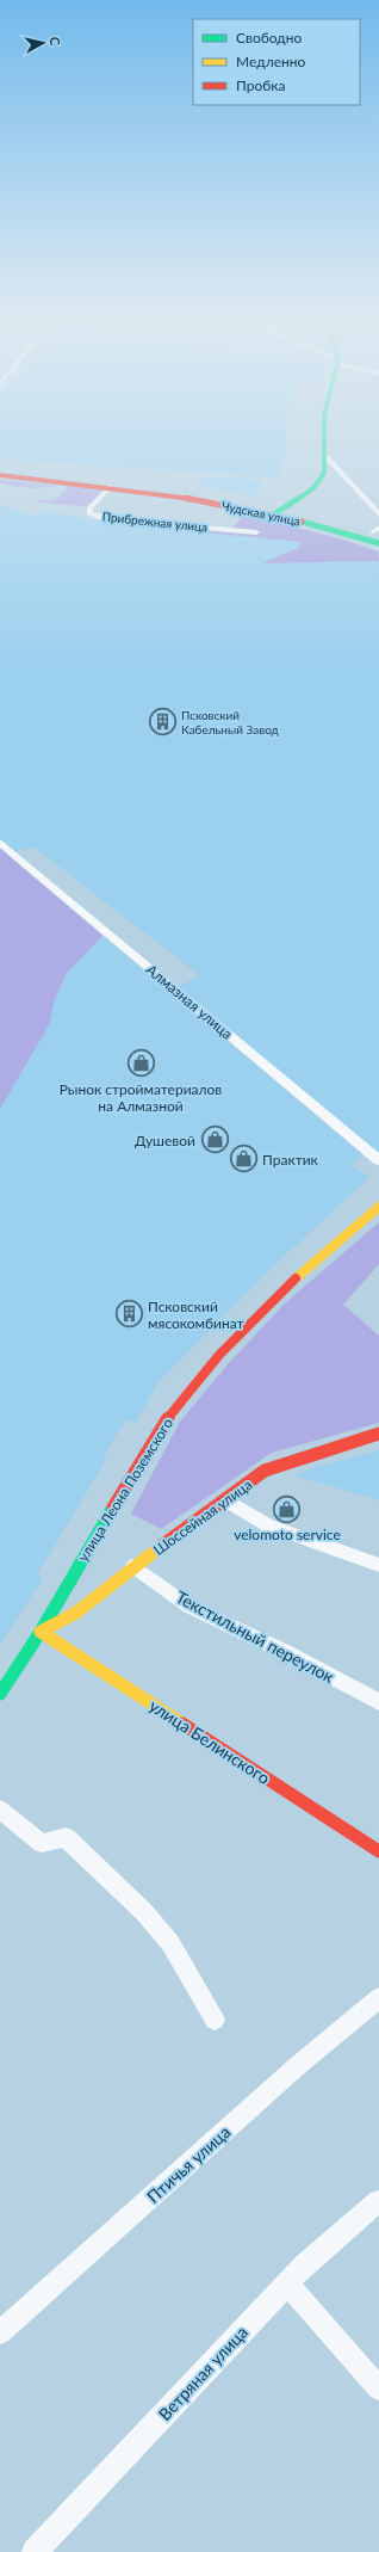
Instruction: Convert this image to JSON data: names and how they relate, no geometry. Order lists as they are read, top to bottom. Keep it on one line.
{"streets":{"main road":["Чудская улица","улица Леона Поземского","Шоссейная улица","улица Белинского"],"street":["Прибрежная улица","Алмазная улица","Текстильный переулок","Птичья улица","Ветряная улица"]},"crossings":[["Чудская улица","Прибрежная улица"],["улица Леона Поземского","Шоссейная улица"],["улица Леона Поземского","улица Белинского"],["Шоссейная улица","Текстильный переулок"],["Шоссейная улица","улица Белинского"]],"places":{"building":["Псковский Кабельный Завод","Псковский мясокомбинат"],"shop":["Рынок стройматериалов на Алмазной","Душевой","Практик","velomoto service"]},"legend":["Свободно","Медленно","Пробка"],"north":"right"}
